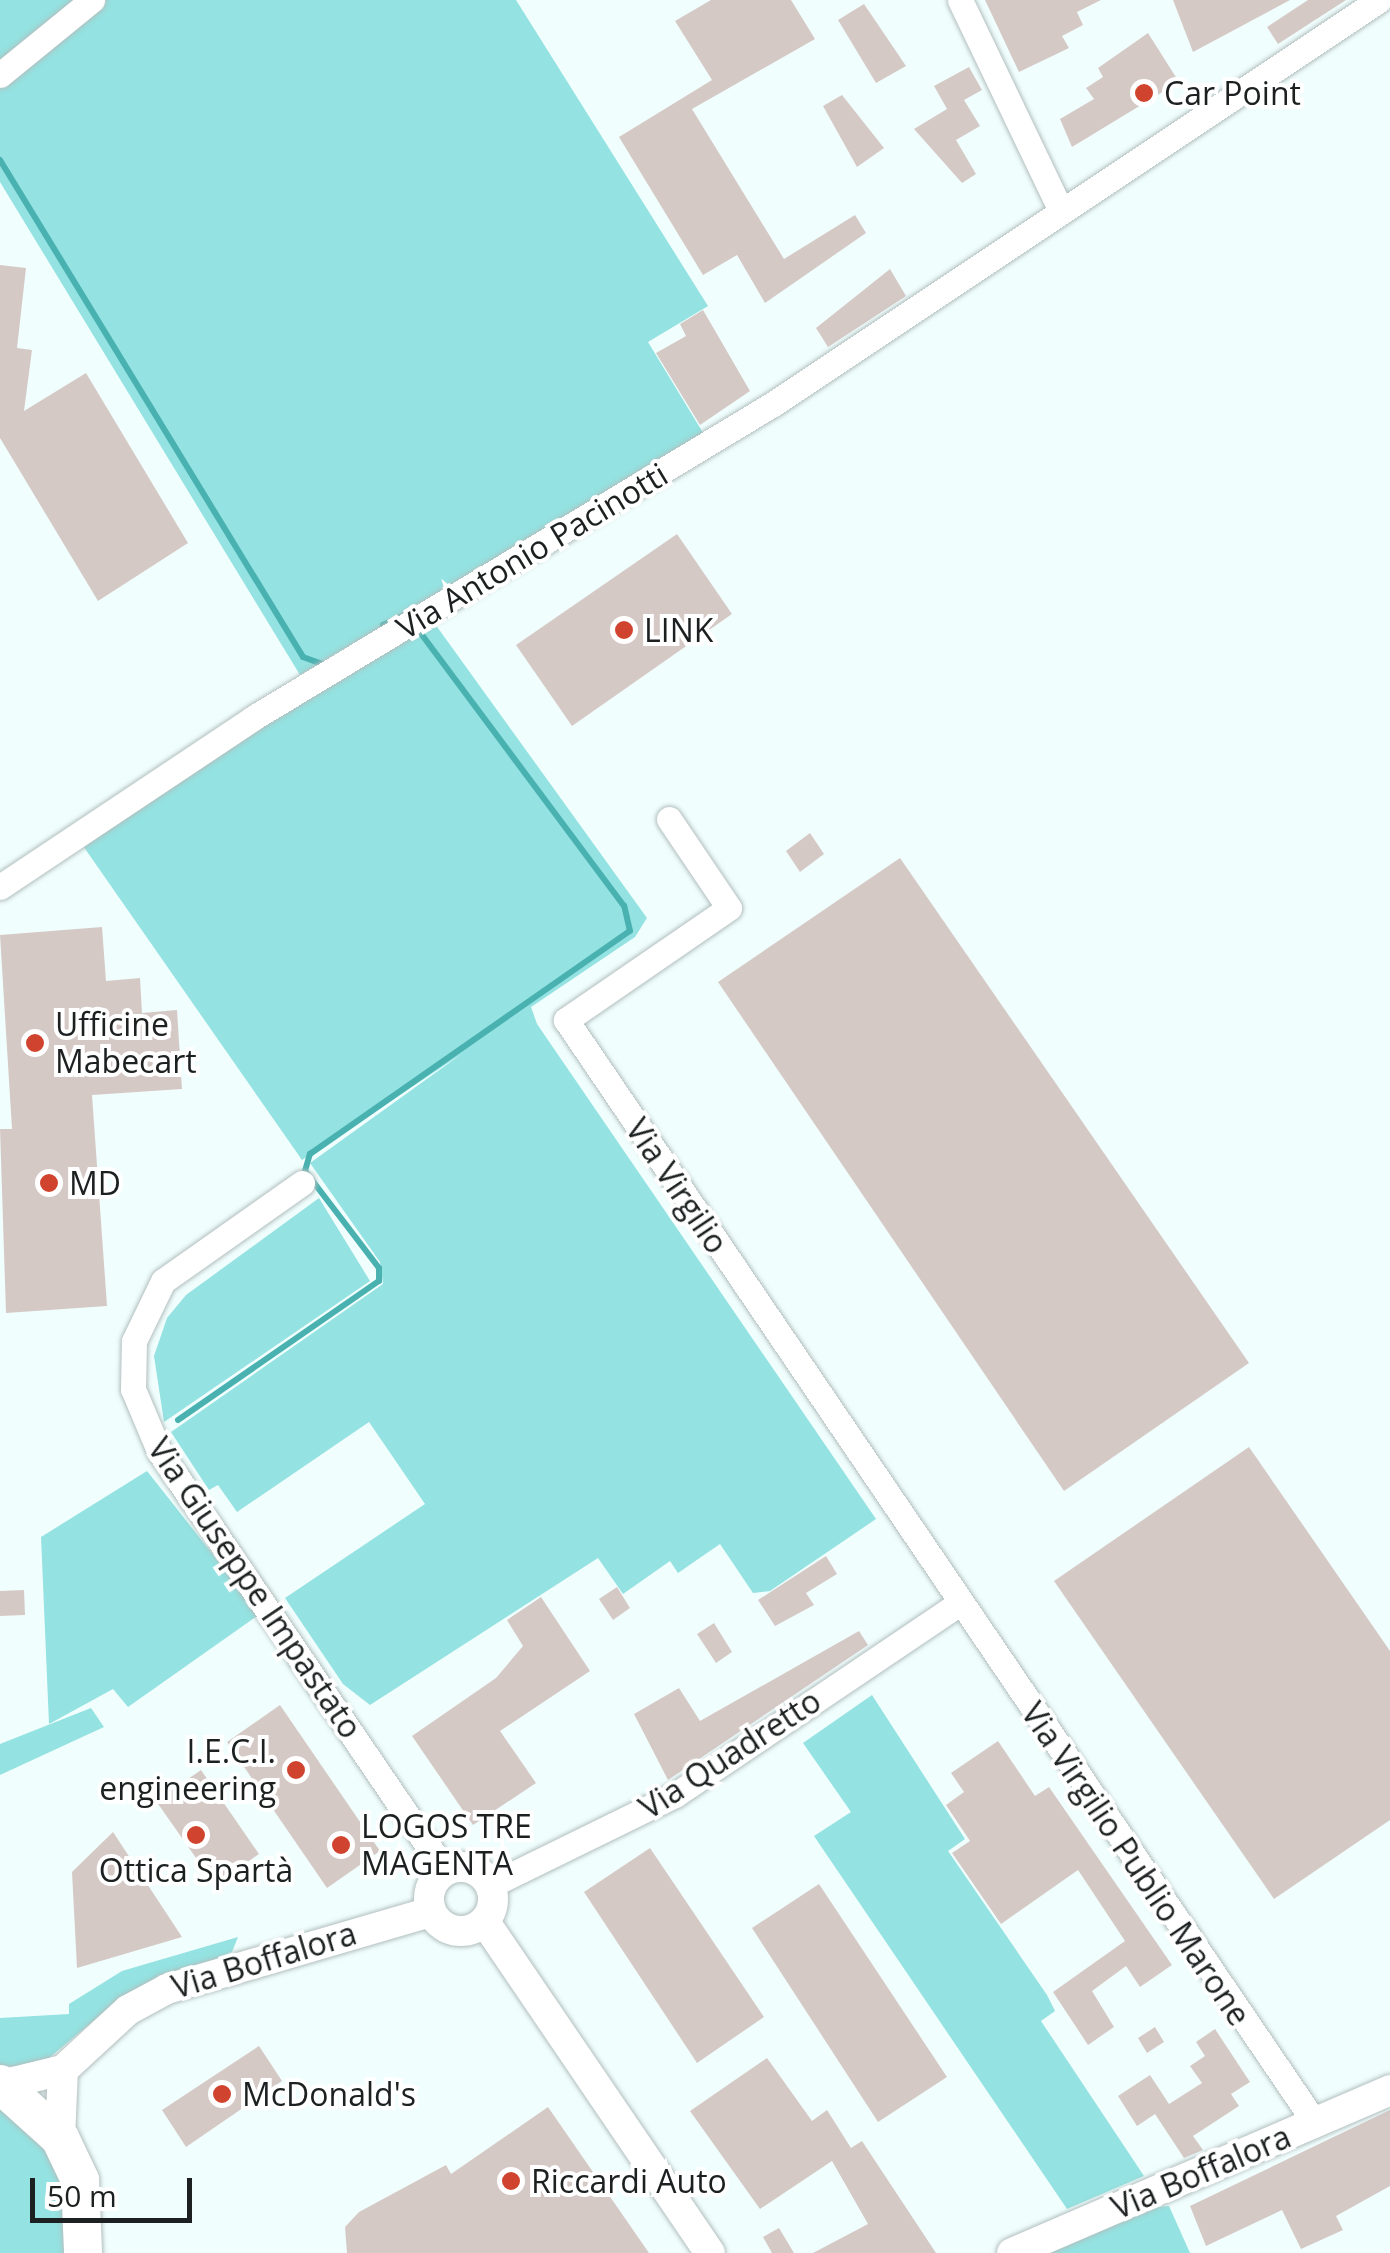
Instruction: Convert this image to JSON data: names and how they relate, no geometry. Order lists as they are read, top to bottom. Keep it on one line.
{"streets":{"street":["Via Antonio Pacinotti","Via Virgilio","Via Giuseppe Impastato","Via Quadretto","Via Virgilio Publio Marone","Via Boffalora"]},"crossings":[["Via Virgilio","Via Quadretto"],["Via Virgilio","Via Virgilio Publio Marone"],["Via Giuseppe Impastato","Via Quadretto"],["Via Giuseppe Impastato","Via Boffalora"],["Via Quadretto","Via Virgilio Publio Marone"],["Via Quadretto","Via Boffalora"],["Via Virgilio Publio Marone","Via Boffalora"]],"places":["Car Point","LINK","Ufficine Mabecart","MD","I.E.C.I. engineering","Ottica Spartà","LOGOS TRE MAGENTA","McDonald's","Riccardi Auto"],"scale_bar":"50 m"}
